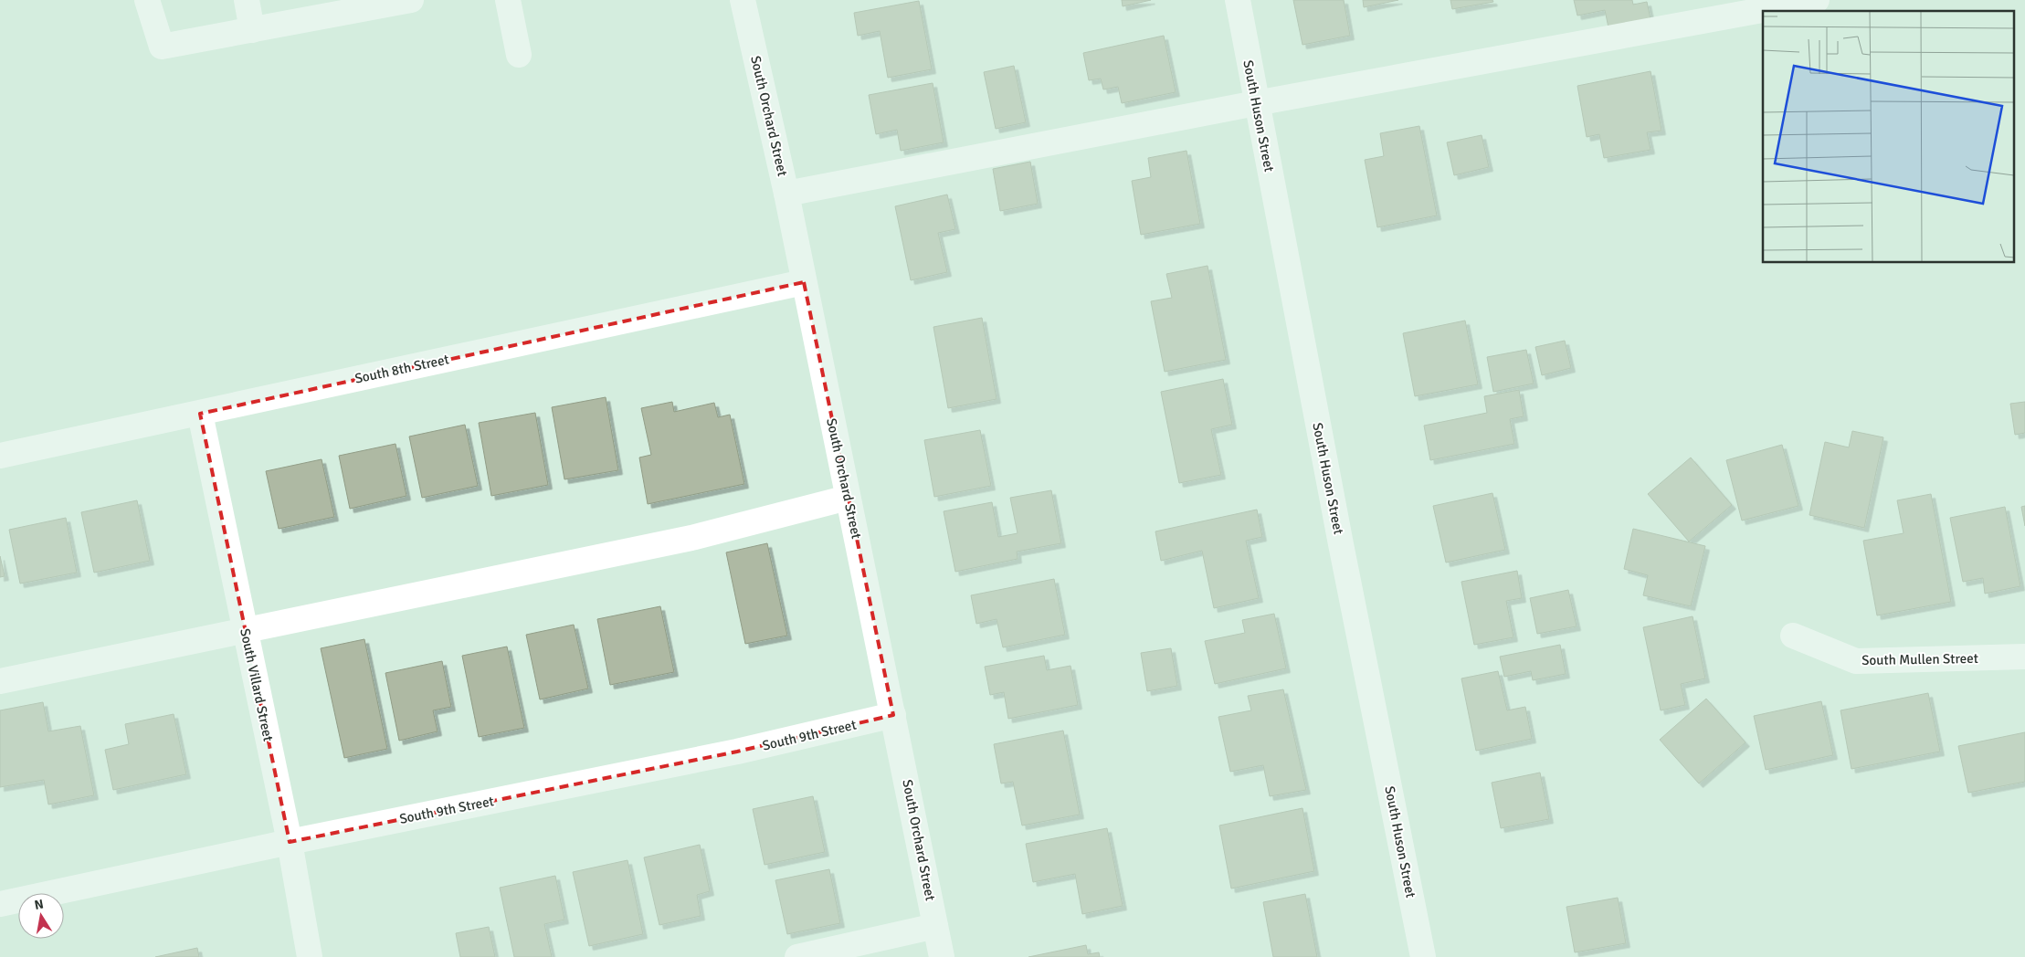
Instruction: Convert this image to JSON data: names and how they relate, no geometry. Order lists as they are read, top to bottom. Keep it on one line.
{"streets":{"street":["South Orchard Street","South Huson Street","South 8th Street","South Mullen Street","South Villard Street","South 9th Street"]},"crossings":[["South Orchard Street","South 8th Street"],["South Orchard Street","South 9th Street"],["South 8th Street","South Villard Street"],["South Villard Street","South 9th Street"]],"north":"top"}
